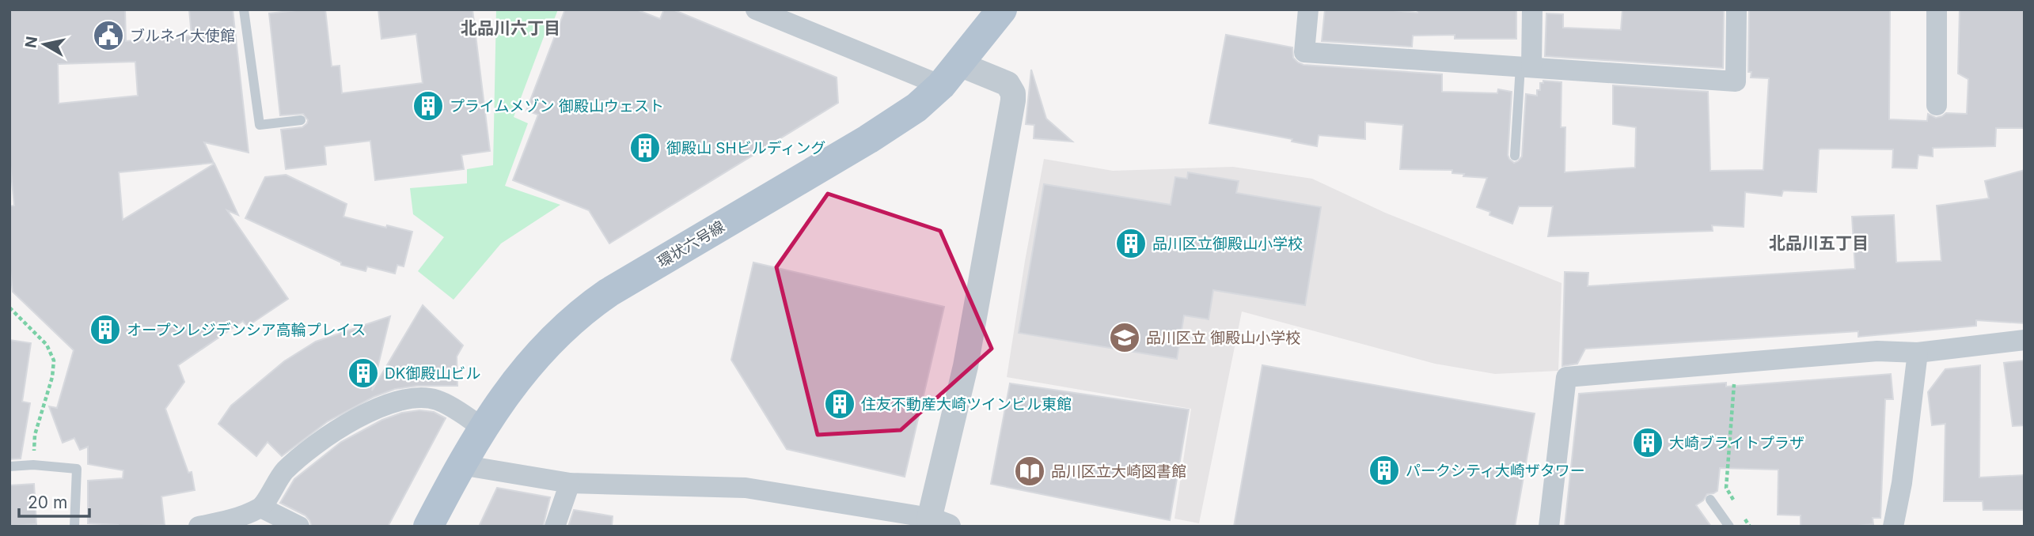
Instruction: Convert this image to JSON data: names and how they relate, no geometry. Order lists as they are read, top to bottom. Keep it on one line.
{"streets":{"main road":["環状六号線"]},"districts":["北品川六丁目","北品川五丁目"],"places":{"public building":["ブルネイ大使館"],"building":["プライムメゾン 御殿山ウェスト","御殿山 SHビルディング","品川区立御殿山小学校","オープンレジデンシア高輪プレイス","DK御殿山ビル","住友不動産大崎ツインビル東館","大崎ブライトプラザ","パークシティ大崎ザタワー"],"school or university":["品川区立 御殿山小学校"],"library":["品川区立大崎図書館"]},"scale_bar":"20 m","north":"left"}
